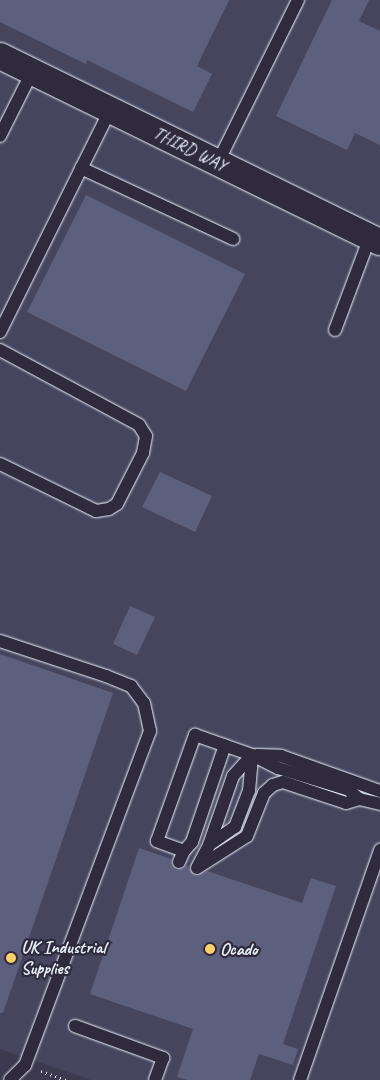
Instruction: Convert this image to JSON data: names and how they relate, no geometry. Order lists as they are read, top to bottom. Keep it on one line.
{"streets":{"street":["THIRD WAY"]},"places":["Ocado","UK Industrial Supplies"]}
